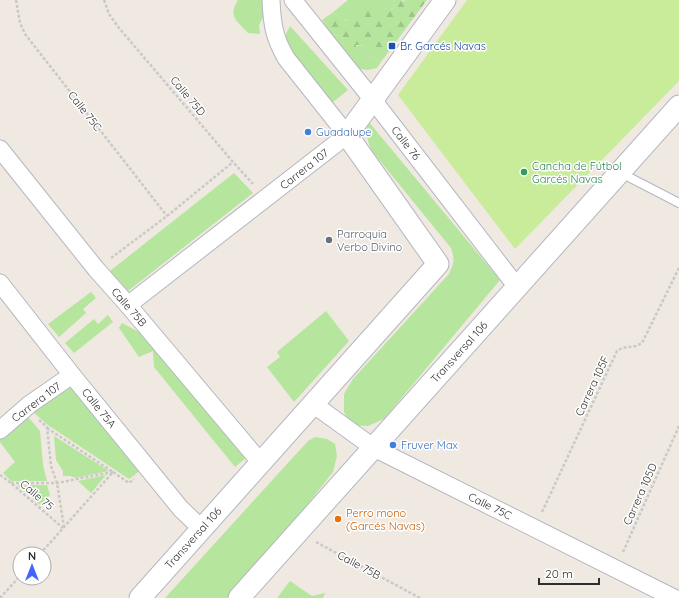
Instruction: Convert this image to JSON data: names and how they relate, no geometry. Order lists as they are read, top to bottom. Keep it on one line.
{"streets":{"street":["Calle 75C","Calle 76","Carrera 107","Calle 75B","Transversal 106","Calle 75A"],"path":["Calle 75D","Carrera 105F","Carrera 105D","Calle 75"]},"crossings":[["Calle 75D","Carrera 107"],["Calle 75C","Transversal 106"],["Calle 75C","Carrera 105F"],["Calle 75C","Carrera 105D"],["Calle 76","Carrera 107"],["Calle 76","Transversal 106"],["Carrera 107","Calle 75B"],["Carrera 107","Transversal 106"],["Carrera 107","Calle 75A"],["Calle 75B","Transversal 106"],["Transversal 106","Calle 75A"]],"places":{"transit":["Br. Garcés Navas"],"other":["Guadalupe","Cancha de Fútbol Garcés Navas","Parroquia Verbo Divino","Fruver Max","Perro mono (Garcés Navas)"]},"scale_bar":"20 m","north":"top"}
